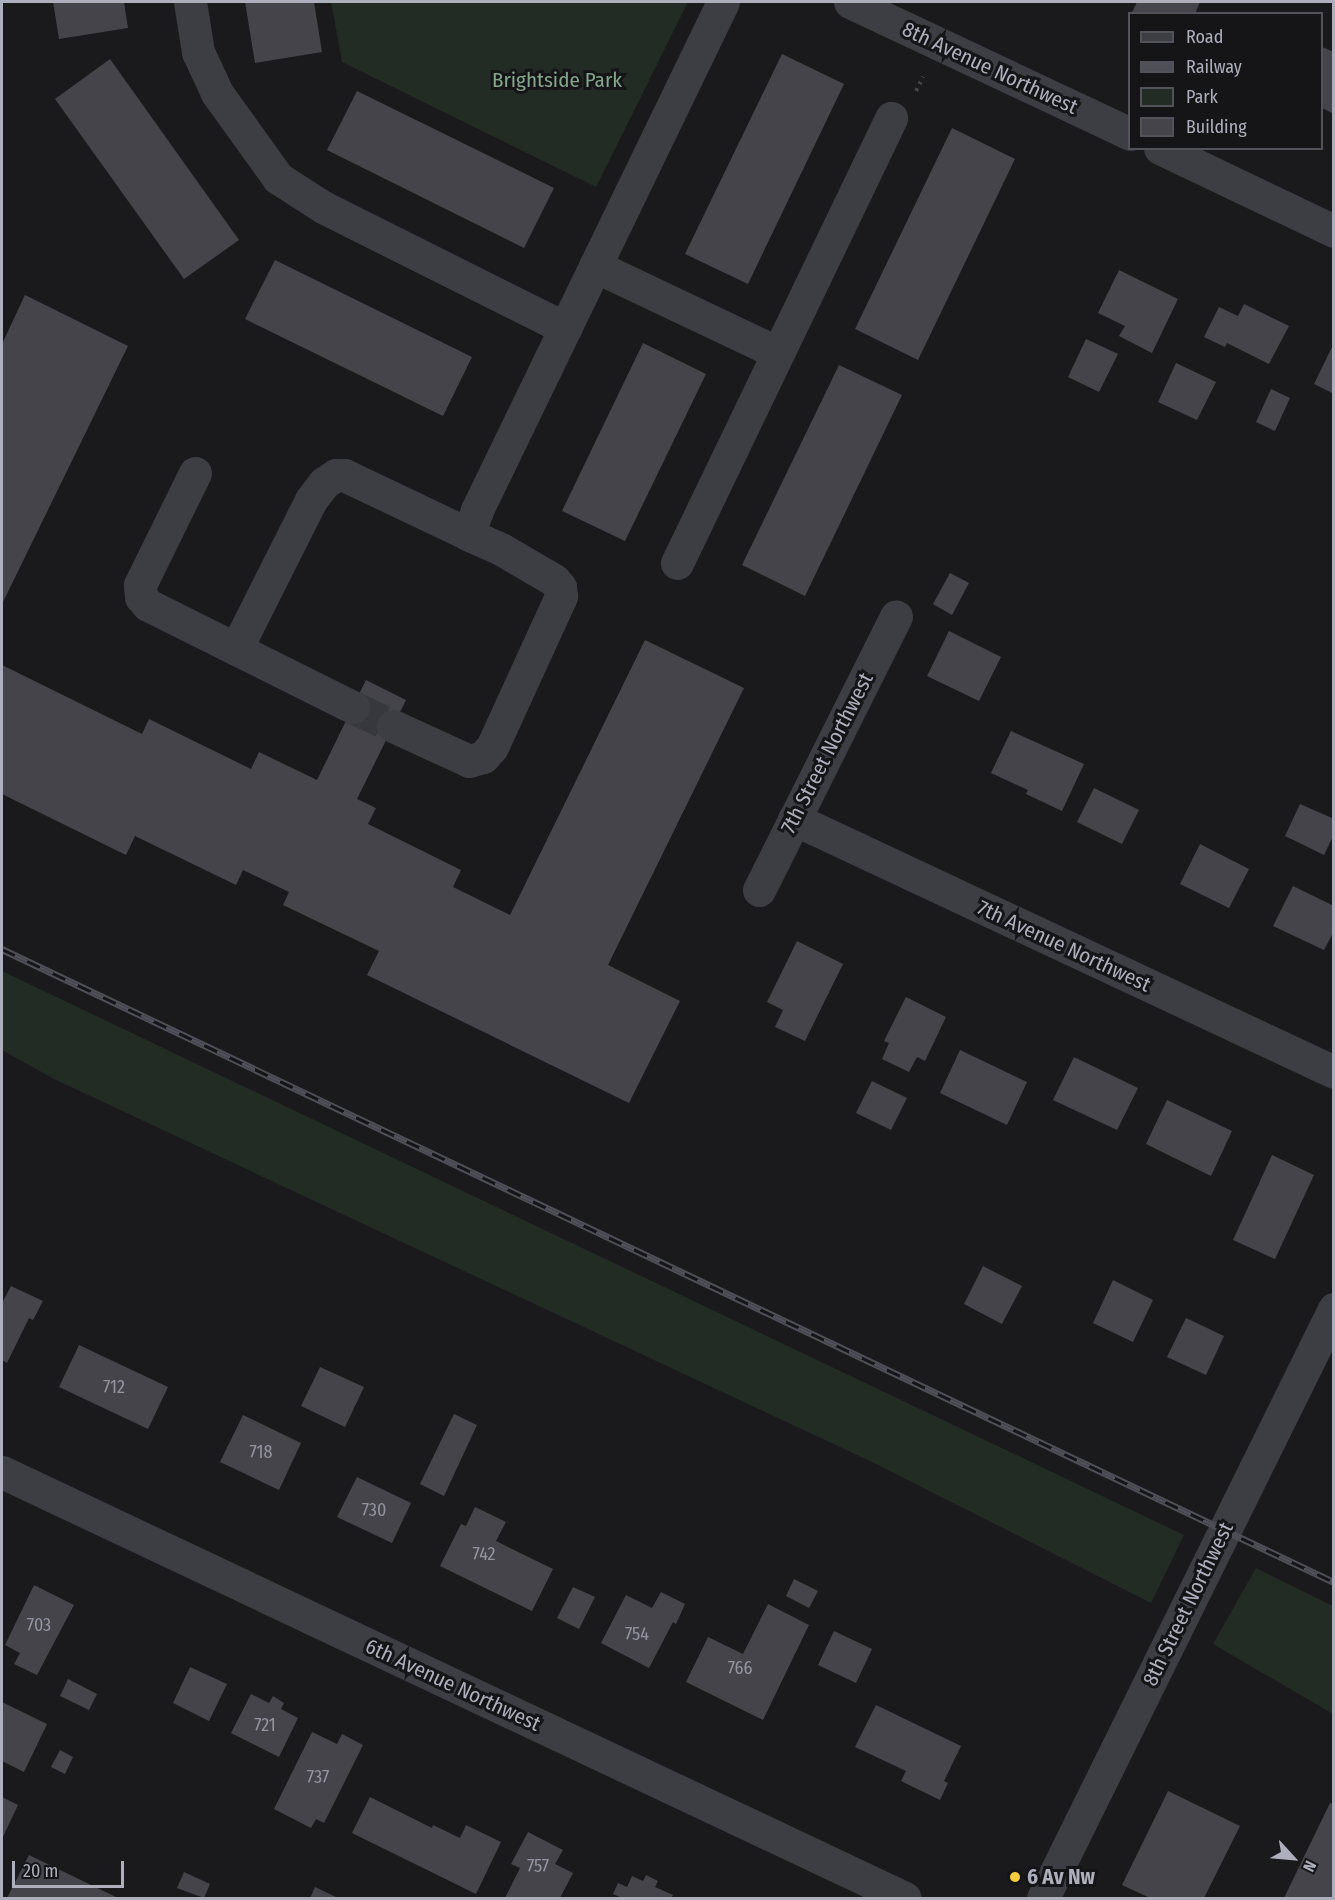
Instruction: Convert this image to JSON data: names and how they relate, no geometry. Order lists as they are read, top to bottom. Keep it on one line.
{"streets":{"street":["8th Avenue Northwest","7th Street Northwest","7th Avenue Northwest","8th Street Northwest","6th Avenue Northwest"]},"crossings":[["7th Street Northwest","7th Avenue Northwest"]],"parks":["Brightside Park"],"places":["6 Av Nw"],"house_numbers":["712","718","730","742","703","754","766","721","737","757"],"legend":["Road","Railway","Park","Building"],"scale_bar":"20 m","north":"bottom right"}
